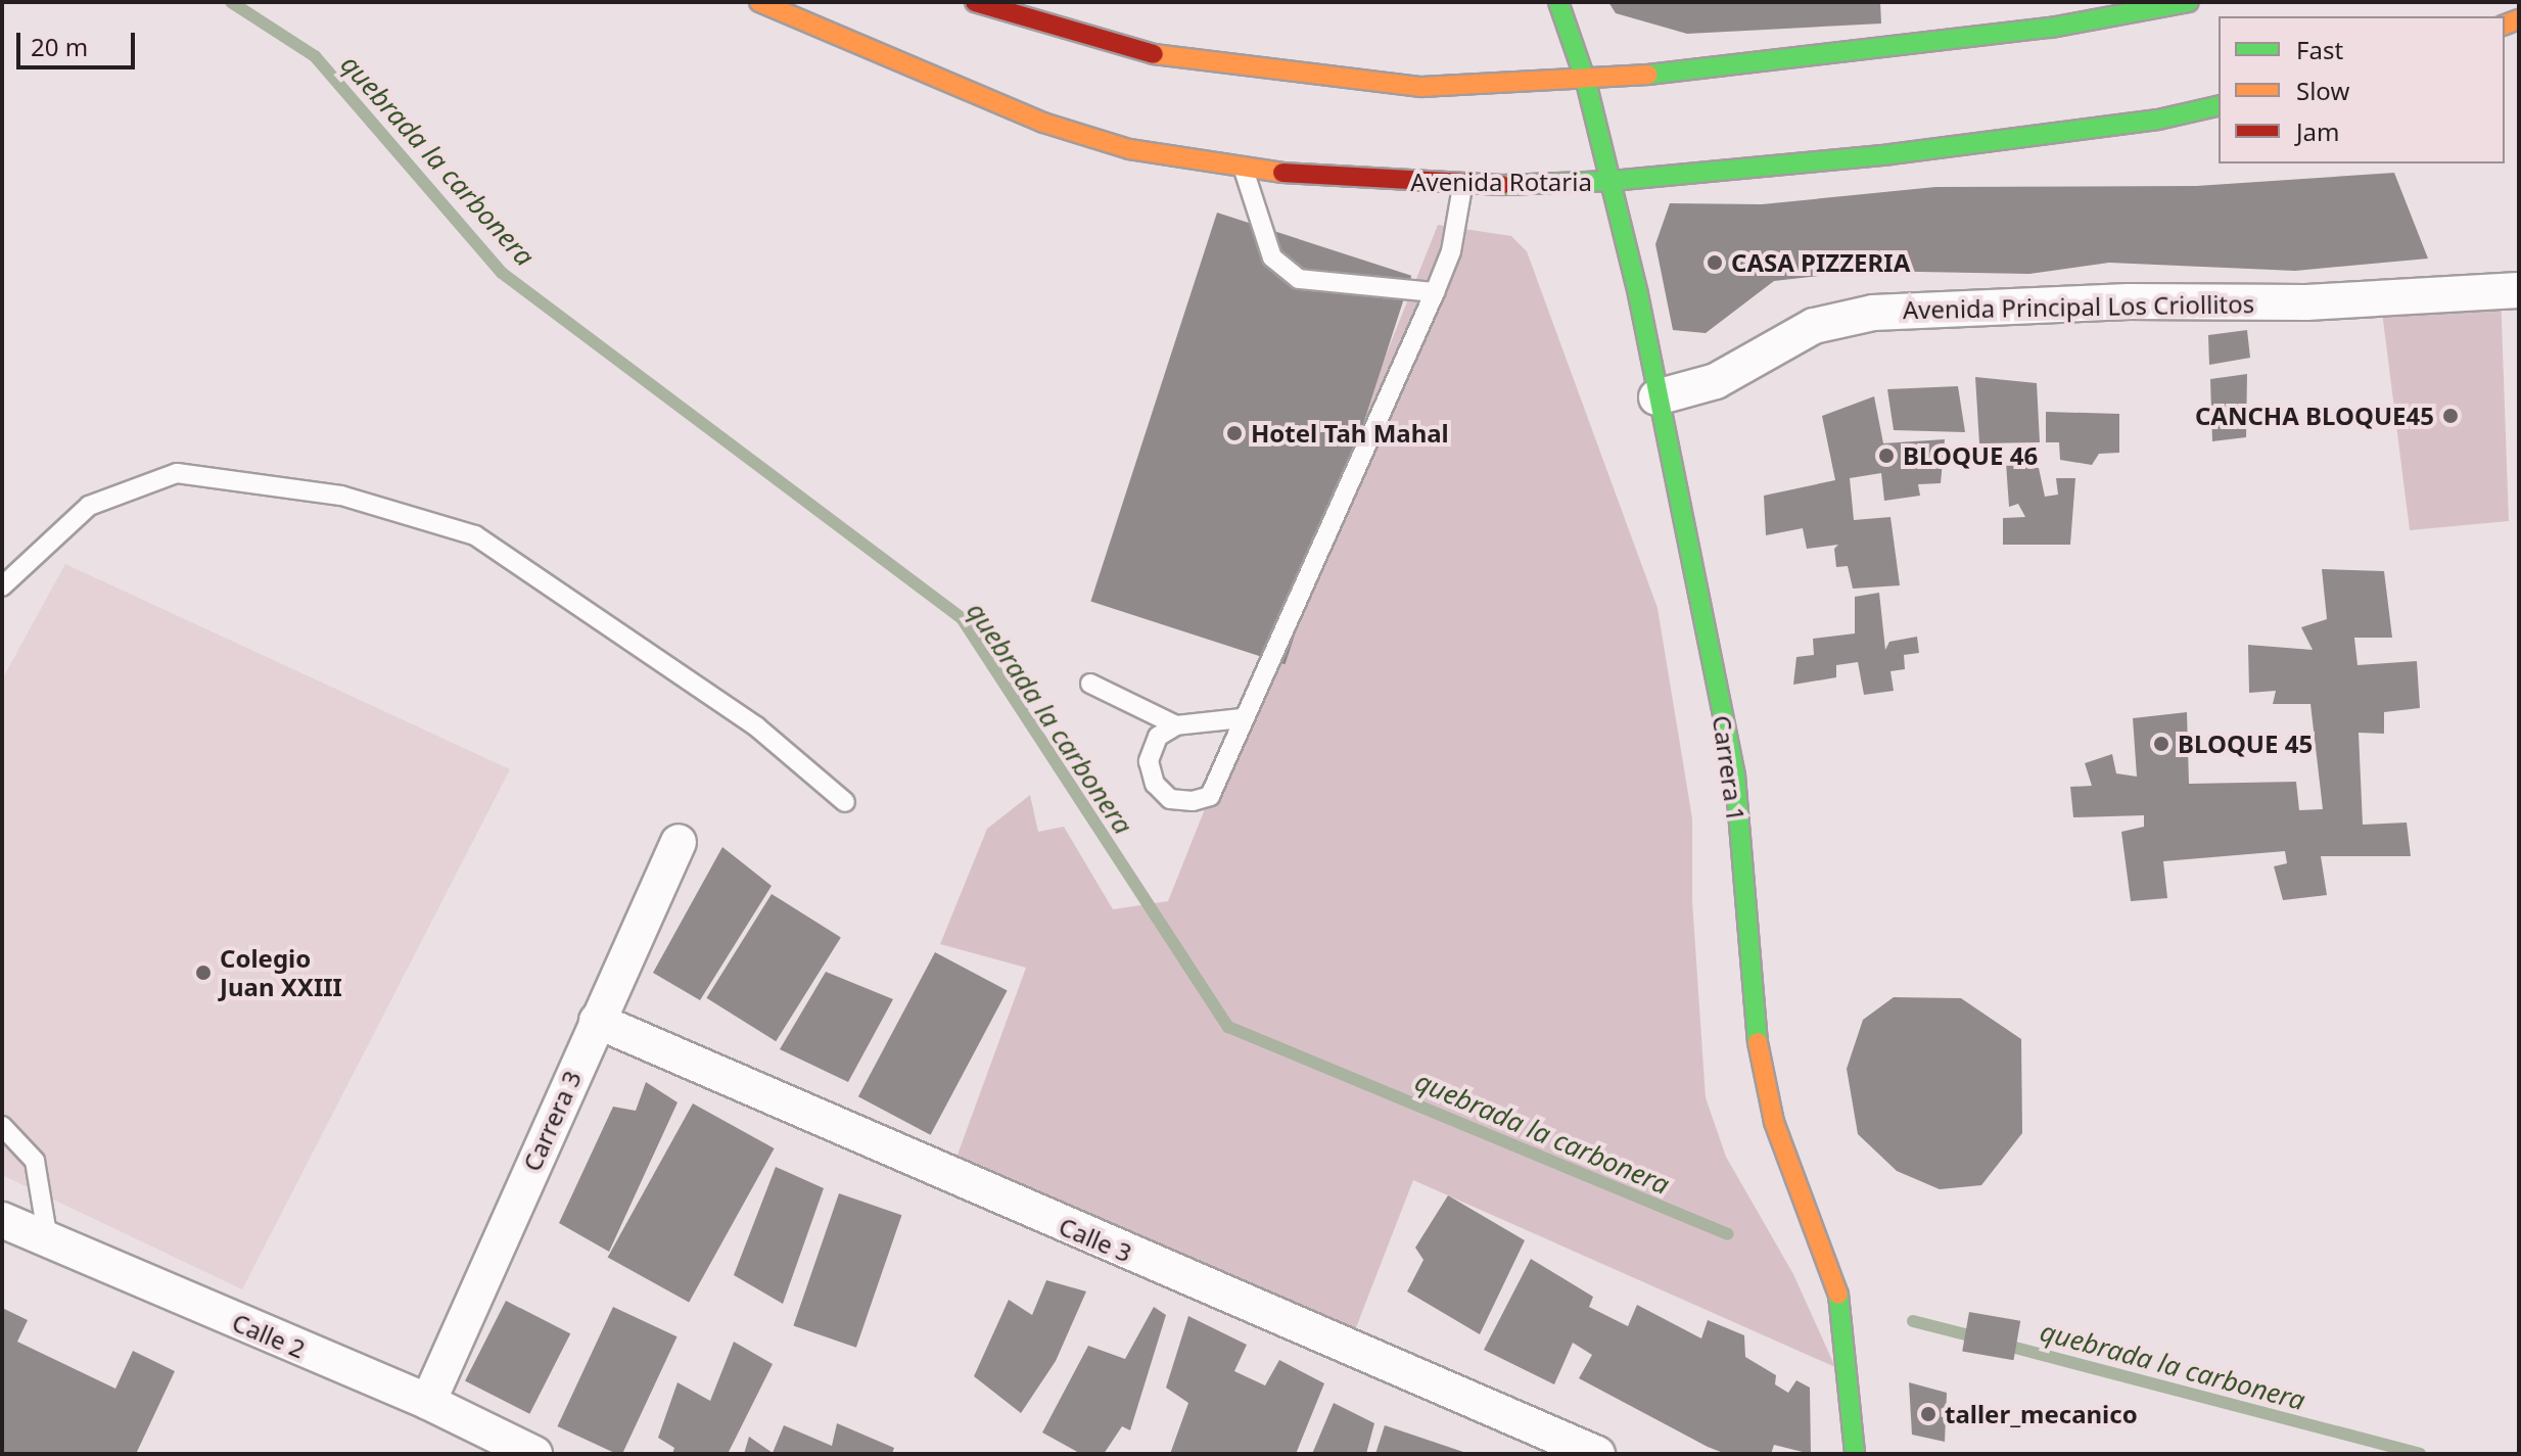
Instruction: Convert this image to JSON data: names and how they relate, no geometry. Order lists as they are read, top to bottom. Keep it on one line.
{"streets":{"main road":["Avenida Rotaria","Carrera 1"],"street":["Avenida Principal Los Criollitos","Carrera 3","Calle 3","Calle 2"]},"crossings":[["Avenida Rotaria","Carrera 1"],["Avenida Principal Los Criollitos","Carrera 1"],["Carrera 3","Calle 3"],["Carrera 3","Calle 2"]],"water":["quebrada la carbonera"],"places":["CASA PIZZERIA","CANCHA BLOQUE45","Hotel Tah Mahal","BLOQUE 46","BLOQUE 45","Colegio Juan XXIII","taller_mecanico"],"legend":["Fast","Slow","Jam"],"scale_bar":"20 m"}
